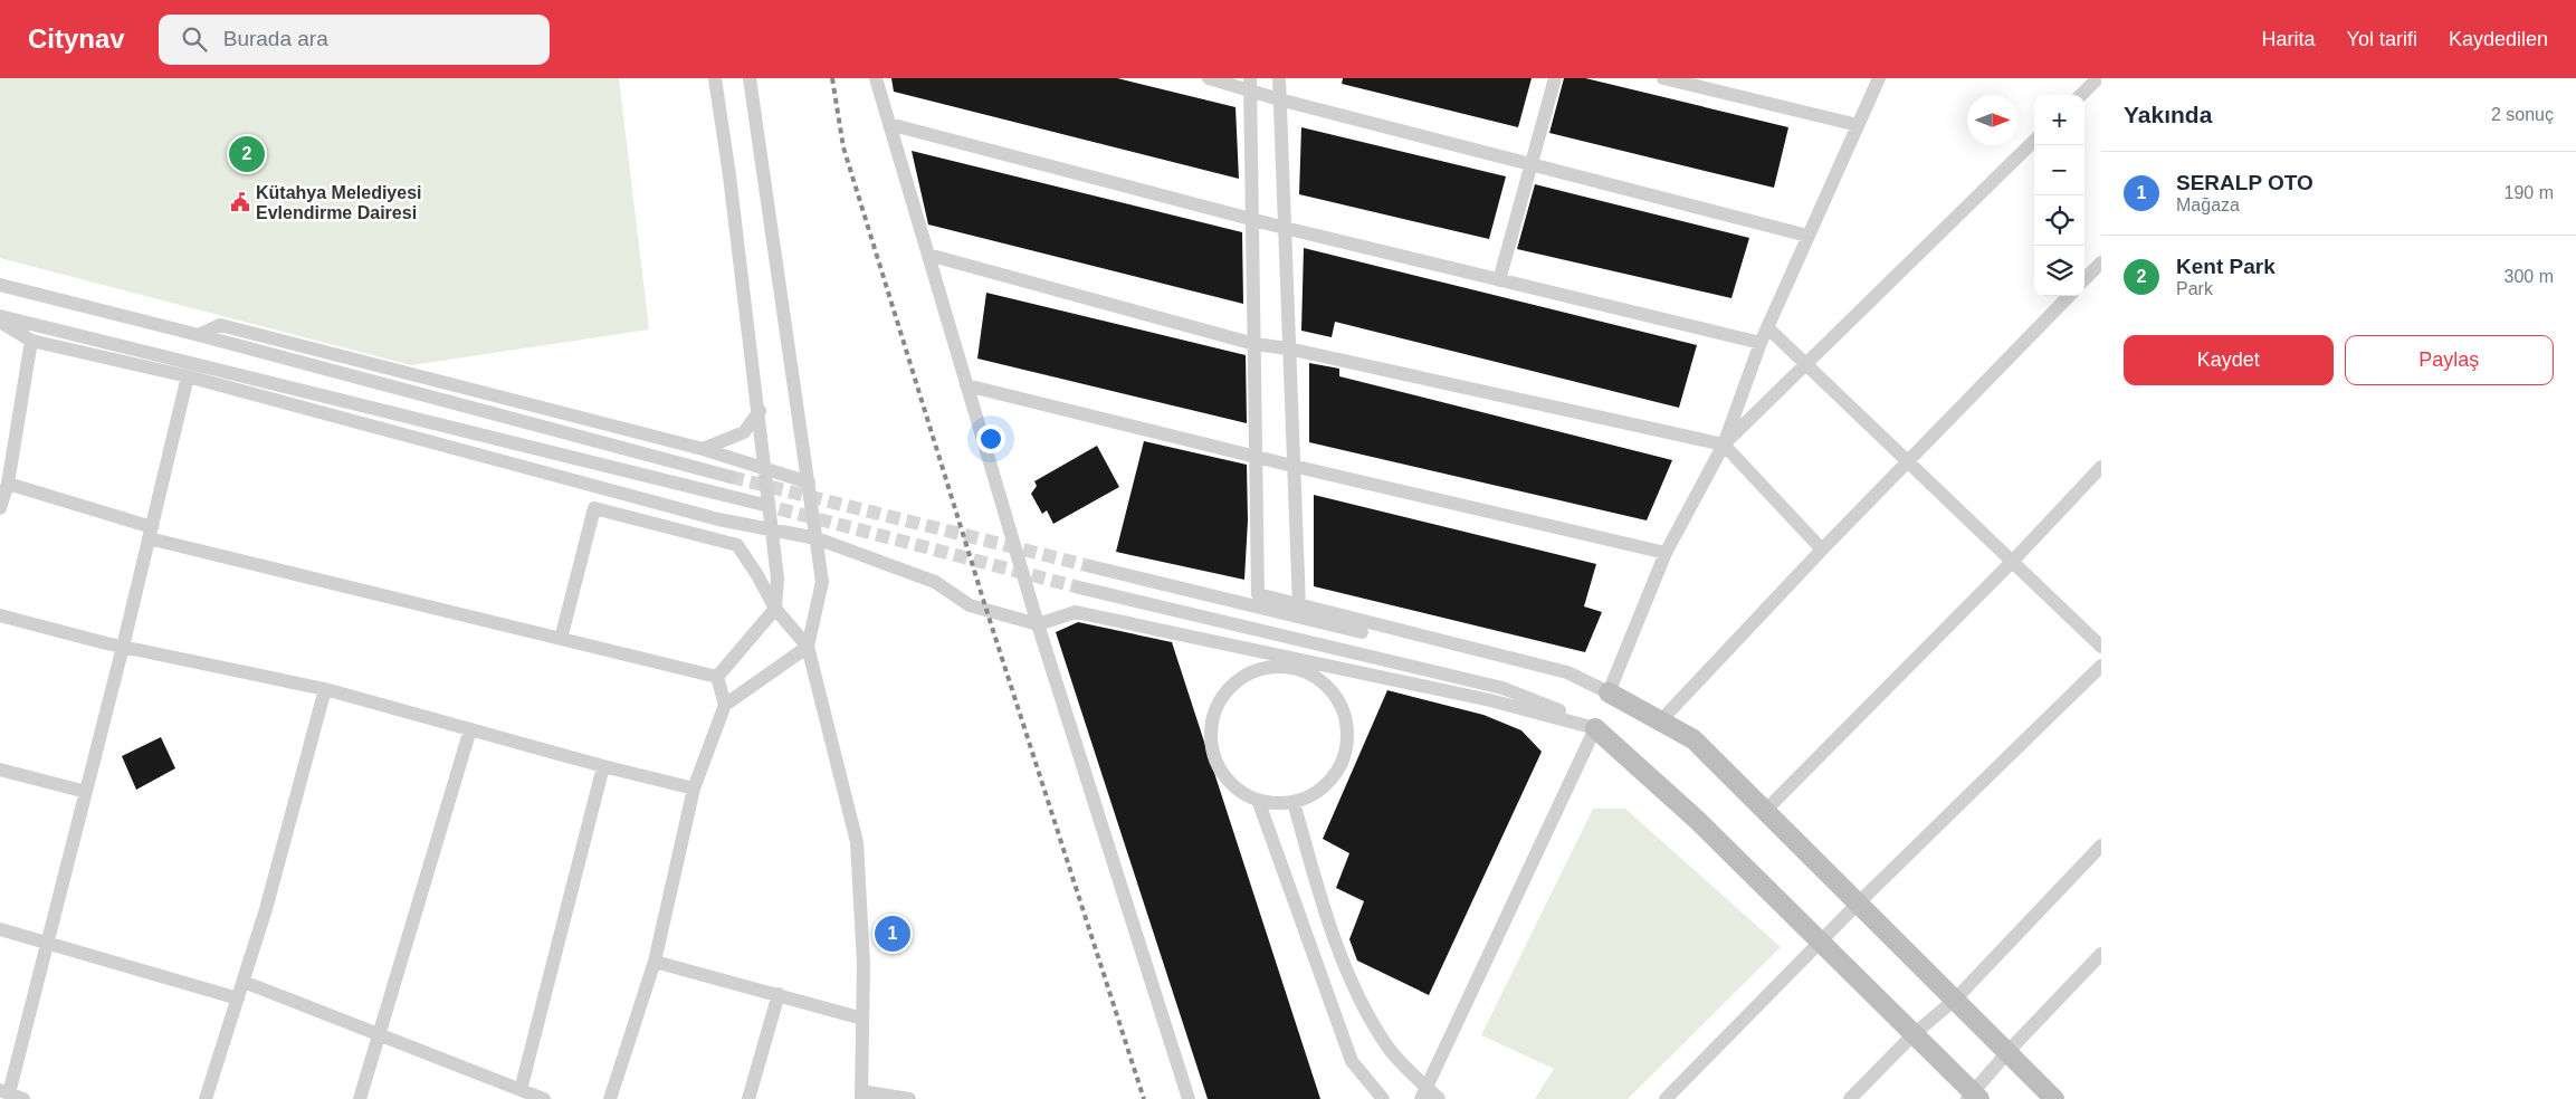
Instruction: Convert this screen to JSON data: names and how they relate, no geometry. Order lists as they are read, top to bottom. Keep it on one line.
{"places":{"public building":["Kütahya Melediyesi Evlendirme Dairesi"]},"north":"right","page":{"header":"Citynav","search":"Burada ara","nav":["Harita","Yol tarifi","Kaydedilen"],"heading":["Yakında","2 sonuç"],"map_buttons":["+","−"],"pins":["2","1"],"list":[{"mark":"1","name":"SERALP OTO","note":"Mağaza","value":"190 m"},{"mark":"2","name":"Kent Park","note":"Park","value":"300 m"}],"buttons":["Kaydet","Paylaş"]}}
